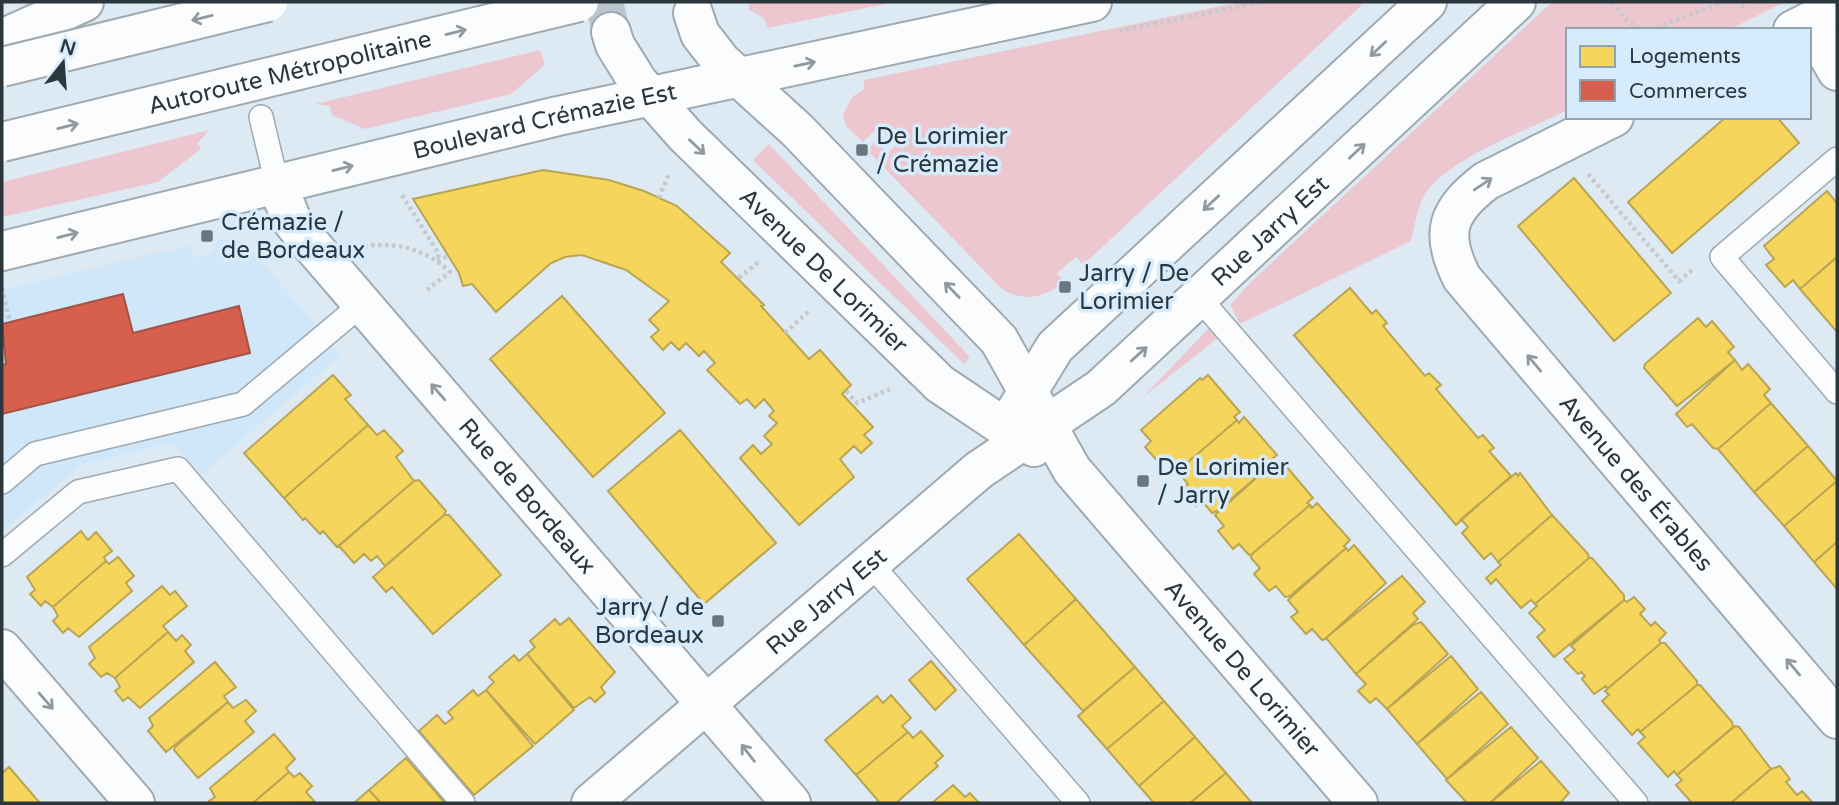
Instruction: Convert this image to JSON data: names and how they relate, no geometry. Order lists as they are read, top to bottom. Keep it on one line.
{"streets":{"main road":["Autoroute Métropolitaine","Boulevard Crémazie Est","Rue Jarry Est","Avenue De Lorimier","Avenue des Érables","Rue de Bordeaux"]},"crossings":[["Boulevard Crémazie Est","Avenue De Lorimier"],["Boulevard Crémazie Est","Rue de Bordeaux"],["Rue Jarry Est","Avenue De Lorimier"],["Rue Jarry Est","Rue de Bordeaux"]],"one_way":["Rue de Bordeaux"],"places":{"transit":["De Lorimier / Crémazie","Crémazie / de Bordeaux","Jarry / De Lorimier","De Lorimier / Jarry","Jarry / de Bordeaux"]},"legend":["Logements","Commerces"],"north":"top"}
